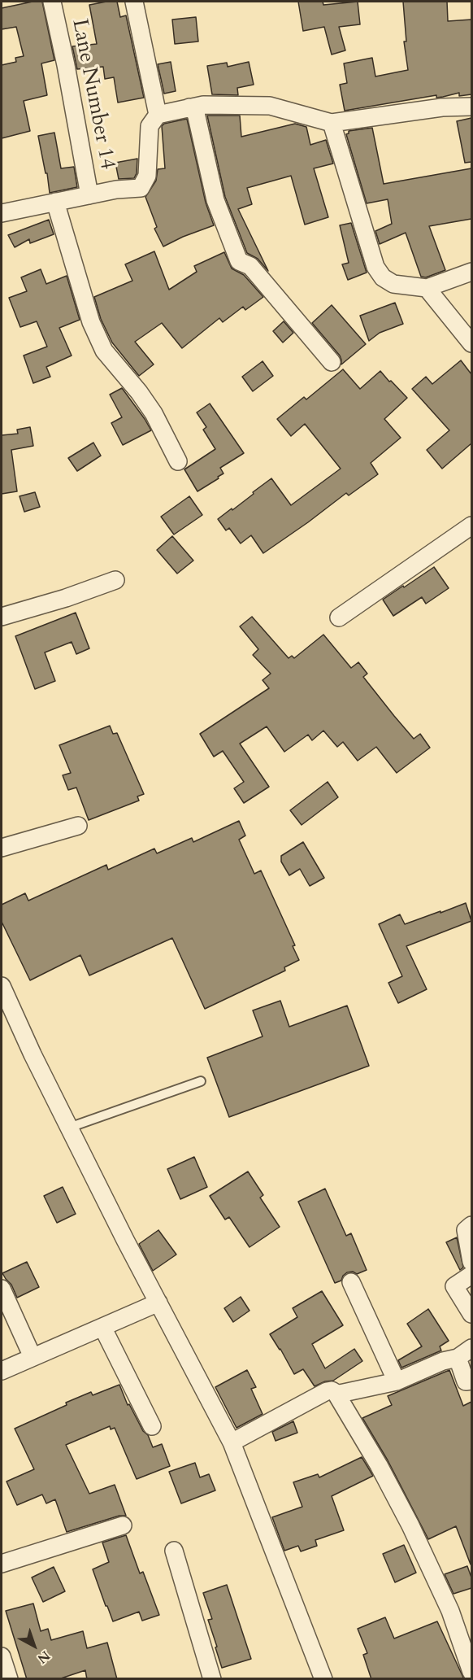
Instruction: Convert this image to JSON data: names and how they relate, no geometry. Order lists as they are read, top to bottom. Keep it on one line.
{"streets":{"street":["Lane Number 14"]},"north":"bottom right"}
